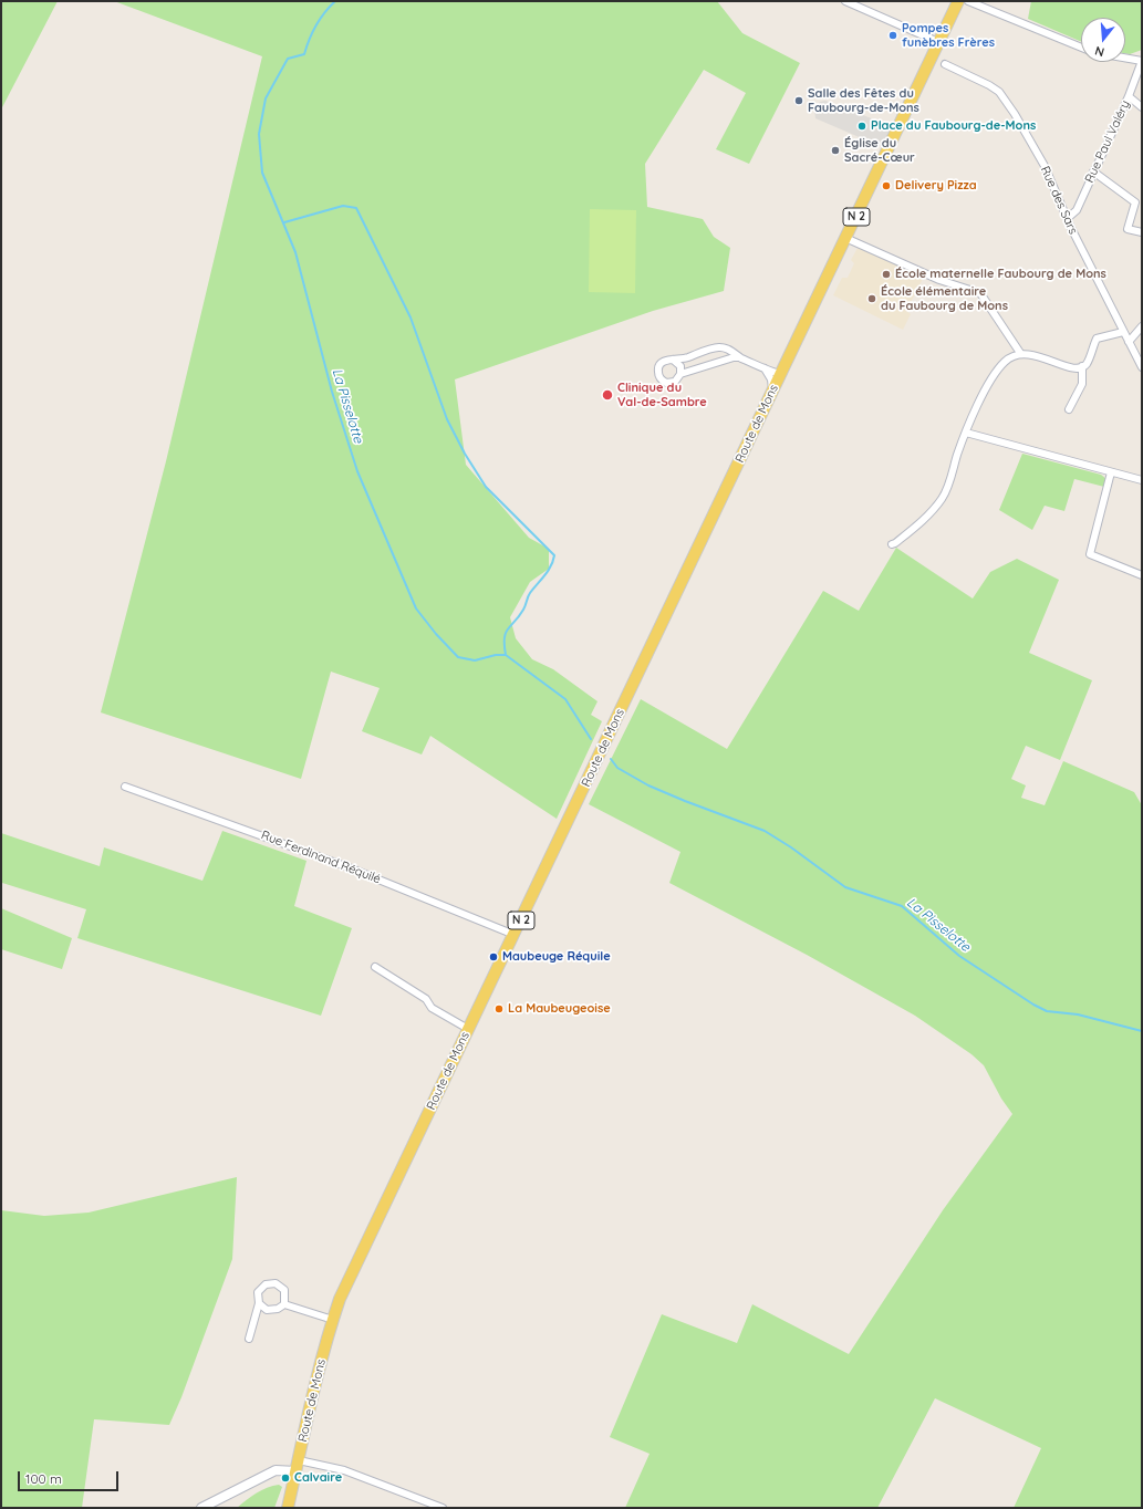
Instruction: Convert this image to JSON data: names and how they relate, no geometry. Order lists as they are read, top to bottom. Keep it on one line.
{"streets":{"main road":["N 2","Route de Mons"],"street":["Rue Paul Valéry","Rue des Sars","Rue Ferdinand Réquilé"]},"crossings":[["Rue Paul Valéry","Rue des Sars"],["Route de Mons","Rue Ferdinand Réquilé"]],"water":["La Pisselotte"],"places":["Pompes funèbres Frères","Salle des Fêtes du Faubourg-de-Mons","Place du Faubourg-de-Mons","Église du Sacré-Cœur","Delivery Pizza","École maternelle Faubourg de Mons","École élémentaire du Faubourg de Mons","Clinique du Val-de-Sambre","Maubeuge Réquile","La Maubeugeoise","Calvaire"],"scale_bar":"100 m","north":"bottom"}
